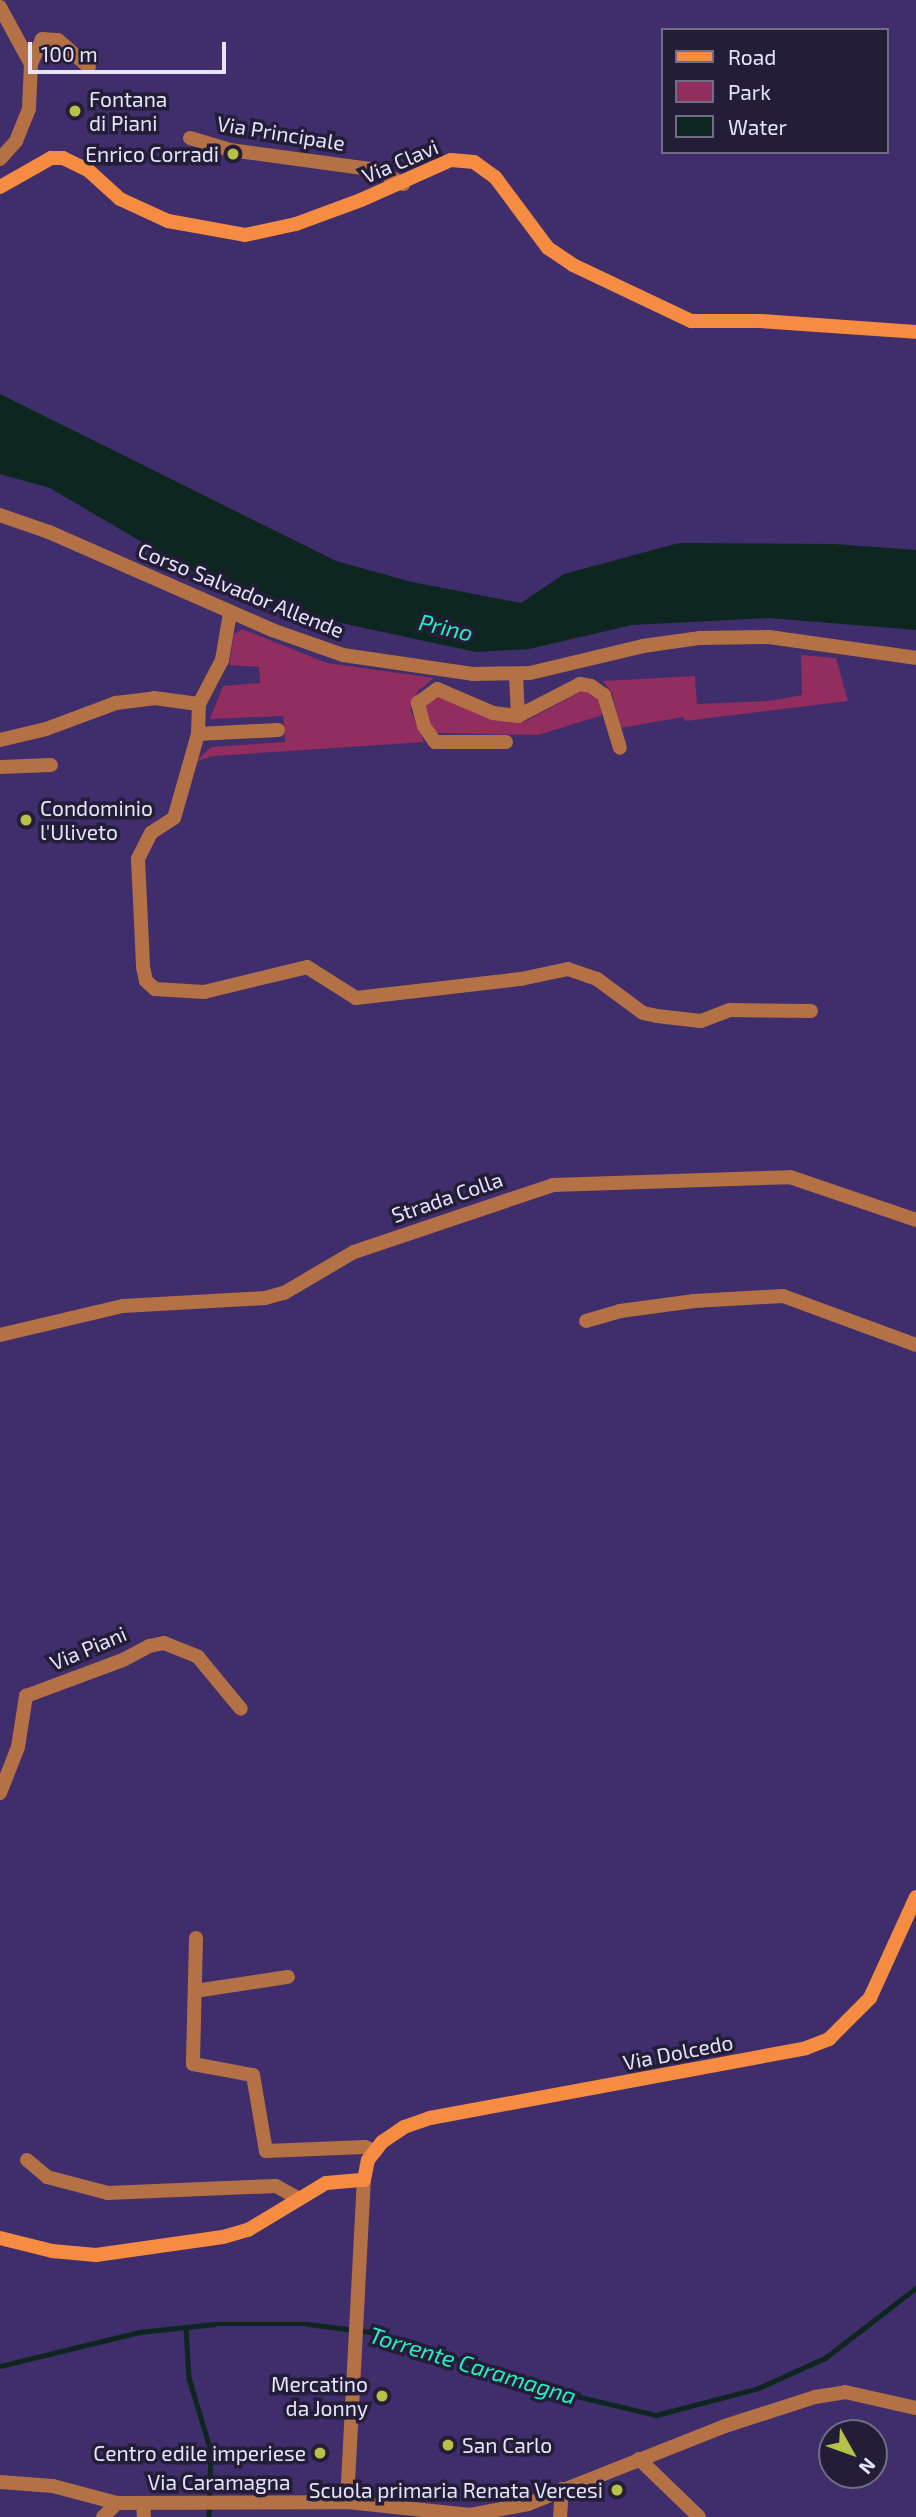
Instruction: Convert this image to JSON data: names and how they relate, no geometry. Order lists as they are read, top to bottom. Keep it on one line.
{"streets":{"main road":["Via Clavi","Via Dolcedo"],"street":["Via Principale","Corso Salvador Allende","Strada Colla","Via Piani","Via Caramagna"]},"crossings":[["Via Principale","Via Clavi"],["Via Dolcedo","Via Caramagna"]],"water":["Prino","Torrente Caramagna"],"places":["Fontana di Piani","Enrico Corradi","Condominio l'Uliveto","Mercatino da Jonny","San Carlo","Centro edile imperiese","Scuola primaria Renata Vercesi"],"legend":["Road","Park","Water"],"scale_bar":"100 m","north":"bottom right"}
